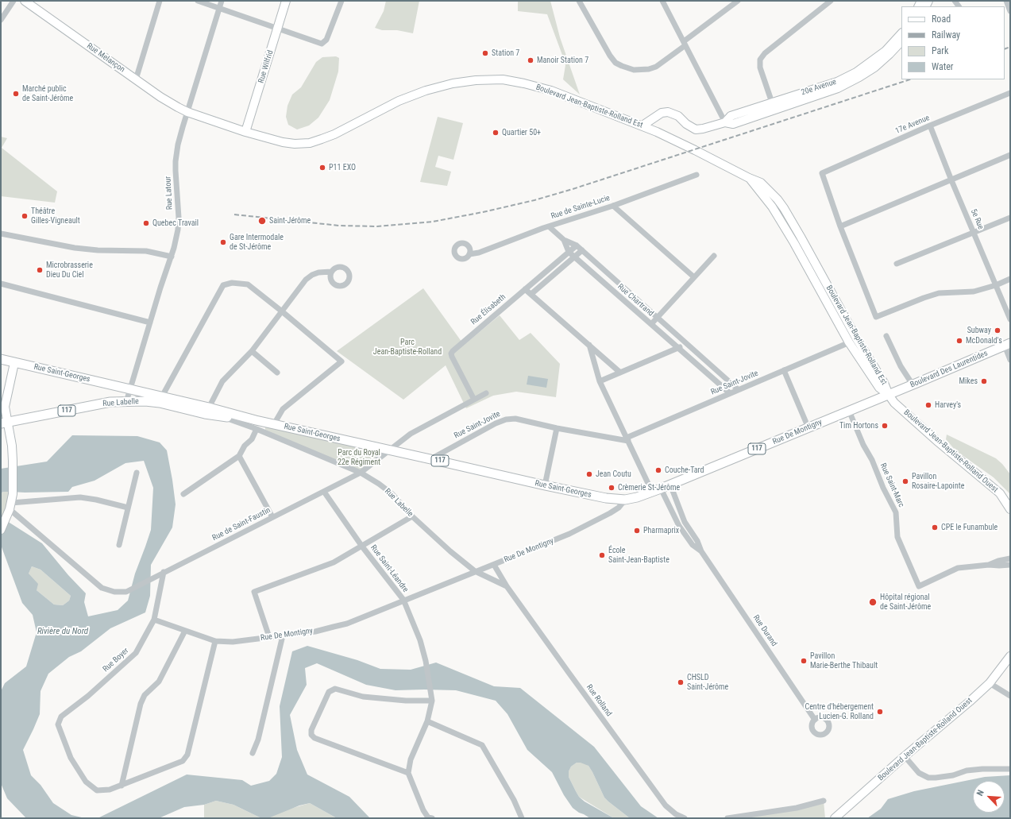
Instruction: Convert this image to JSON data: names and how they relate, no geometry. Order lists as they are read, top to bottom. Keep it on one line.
{"streets":{"main road":["Boulevard Des Laurentides","Rue Saint-Georges","Rue Labelle","117","Rue De Montigny"],"street":["Rue Melançon","Rue Wilfrid","20e Avenue","Boulevard Jean-Baptiste-Rolland Est","17e Avenue","Rue Latour","Rue de Sainte-Lucie","5e Rue","Rue Chartrand","Rue Élisabeth","Rue Saint-Jovite","Boulevard Jean-Baptiste-Rolland Ouest","Rue Saint-Marc","Rue de Saint-Faustin","Rue Saint-Léandre","Rue Durand","Rue Boyer","Rue Rolland"]},"crossings":[["Rue Melançon","Boulevard Jean-Baptiste-Rolland Est"],["Rue Melançon","Rue Latour"],["Rue Wilfrid","Boulevard Jean-Baptiste-Rolland Est"],["Boulevard Jean-Baptiste-Rolland Est","Rue Latour"],["Boulevard Jean-Baptiste-Rolland Est","Boulevard Des Laurentides"],["Boulevard Jean-Baptiste-Rolland Est","Rue Saint-Jovite"],["Boulevard Jean-Baptiste-Rolland Est","Rue De Montigny"],["Boulevard Jean-Baptiste-Rolland Est","Boulevard Jean-Baptiste-Rolland Ouest"],["17e Avenue","5e Rue"],["Rue Latour","Rue Saint-Georges"],["Rue Latour","Rue Labelle"],["Rue de Sainte-Lucie","Rue Chartrand"],["Rue Chartrand","Rue Élisabeth"],["Rue Chartrand","Rue Saint-Jovite"],["Rue Élisabeth","Rue de Saint-Faustin"],["Boulevard Des Laurentides","Rue De Montigny"],["Boulevard Des Laurentides","Boulevard Jean-Baptiste-Rolland Ouest"],["Rue Saint-Georges","Rue Saint-Jovite"],["Rue Saint-Georges","Rue Labelle"],["Rue Saint-Georges","Rue De Montigny"],["Rue Saint-Georges","Rue de Saint-Faustin"],["Rue Labelle","Rue De Montigny"],["Rue Labelle","Rue de Saint-Faustin"],["Rue Labelle","Rue Rolland"],["Rue De Montigny","Boulevard Jean-Baptiste-Rolland Ouest"],["Rue De Montigny","Rue Saint-Marc"],["Rue De Montigny","Rue Saint-Léandre"],["Rue De Montigny","Rue Durand"],["Rue De Montigny","Rue Boyer"],["Rue De Montigny","Rue Rolland"],["Rue de Saint-Faustin","Rue Saint-Léandre"],["Rue de Saint-Faustin","Rue Boyer"]],"water":["Rivière du Nord"],"parks":["Parc Jean-Baptiste-Rolland","Parc du Royal 22e Régiment"],"places":["Station 7","Manoir Station 7","Marché public de Saint-Jérôme","Quartier 50+","P11 EXO","Théâtre Gilles-Vigneault","Saint-Jérôme","Quebec Travail","Gare Intermodale de St-Jérôme","Microbrasserie Dieu Du Ciel","Subway","McDonald's","Mikes","Harvey's","Tim Hortons","Couche-Tard","Jean Coutu","Pavillon Rosaire-Lapointe","Crèmerie St-Jérôme","CPE le Funambule","Pharmaprix","École Saint-Jean-Baptiste","Hôpital régional de Saint-Jérôme","Pavillon Marie-Berthe Thibault","CHSLD Saint-Jérôme","Centre d'hébergement Lucien-G. Rolland"],"legend":["Road","Railway","Park","Water"],"north":"top left"}
